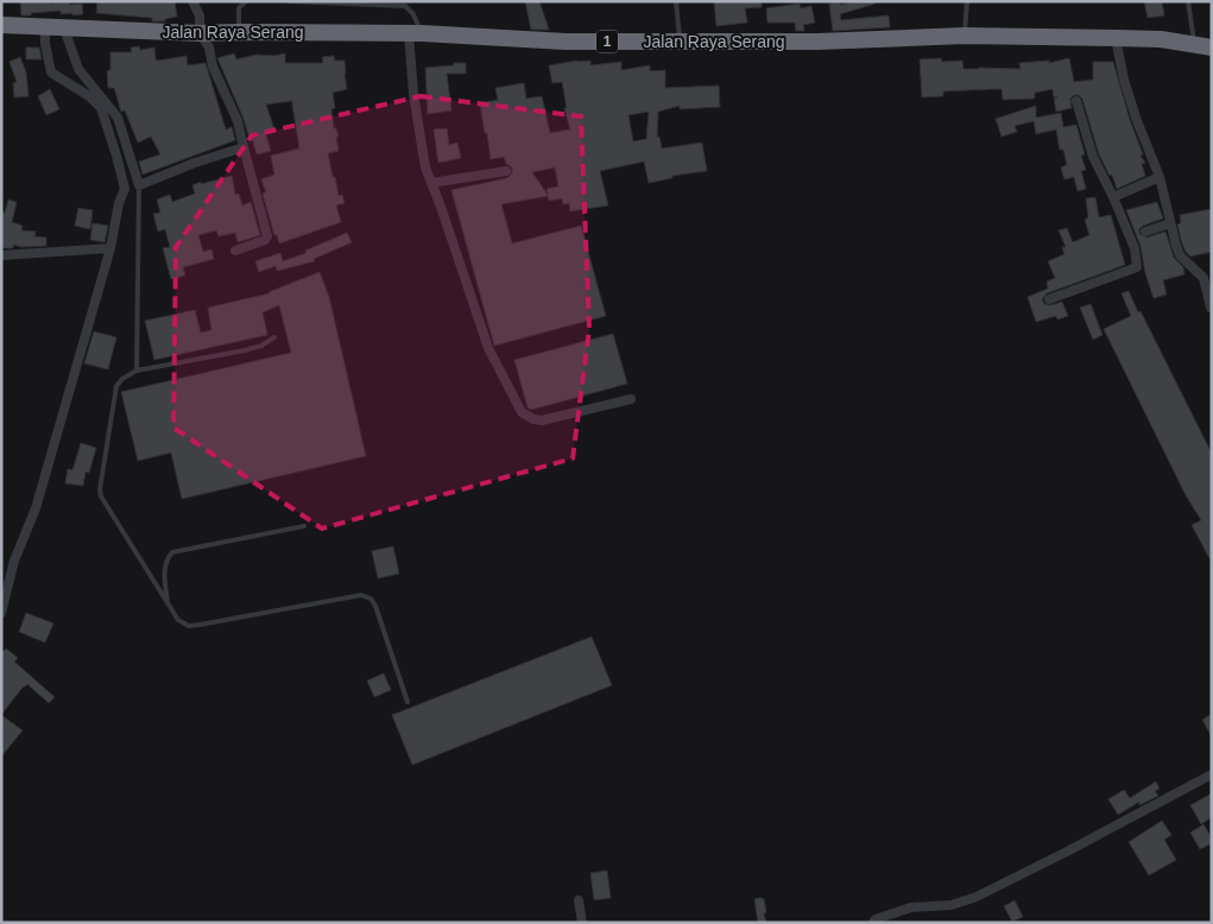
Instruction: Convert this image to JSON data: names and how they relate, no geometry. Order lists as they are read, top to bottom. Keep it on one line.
{"streets":{"highway":["Jalan Raya Serang","1"]}}
